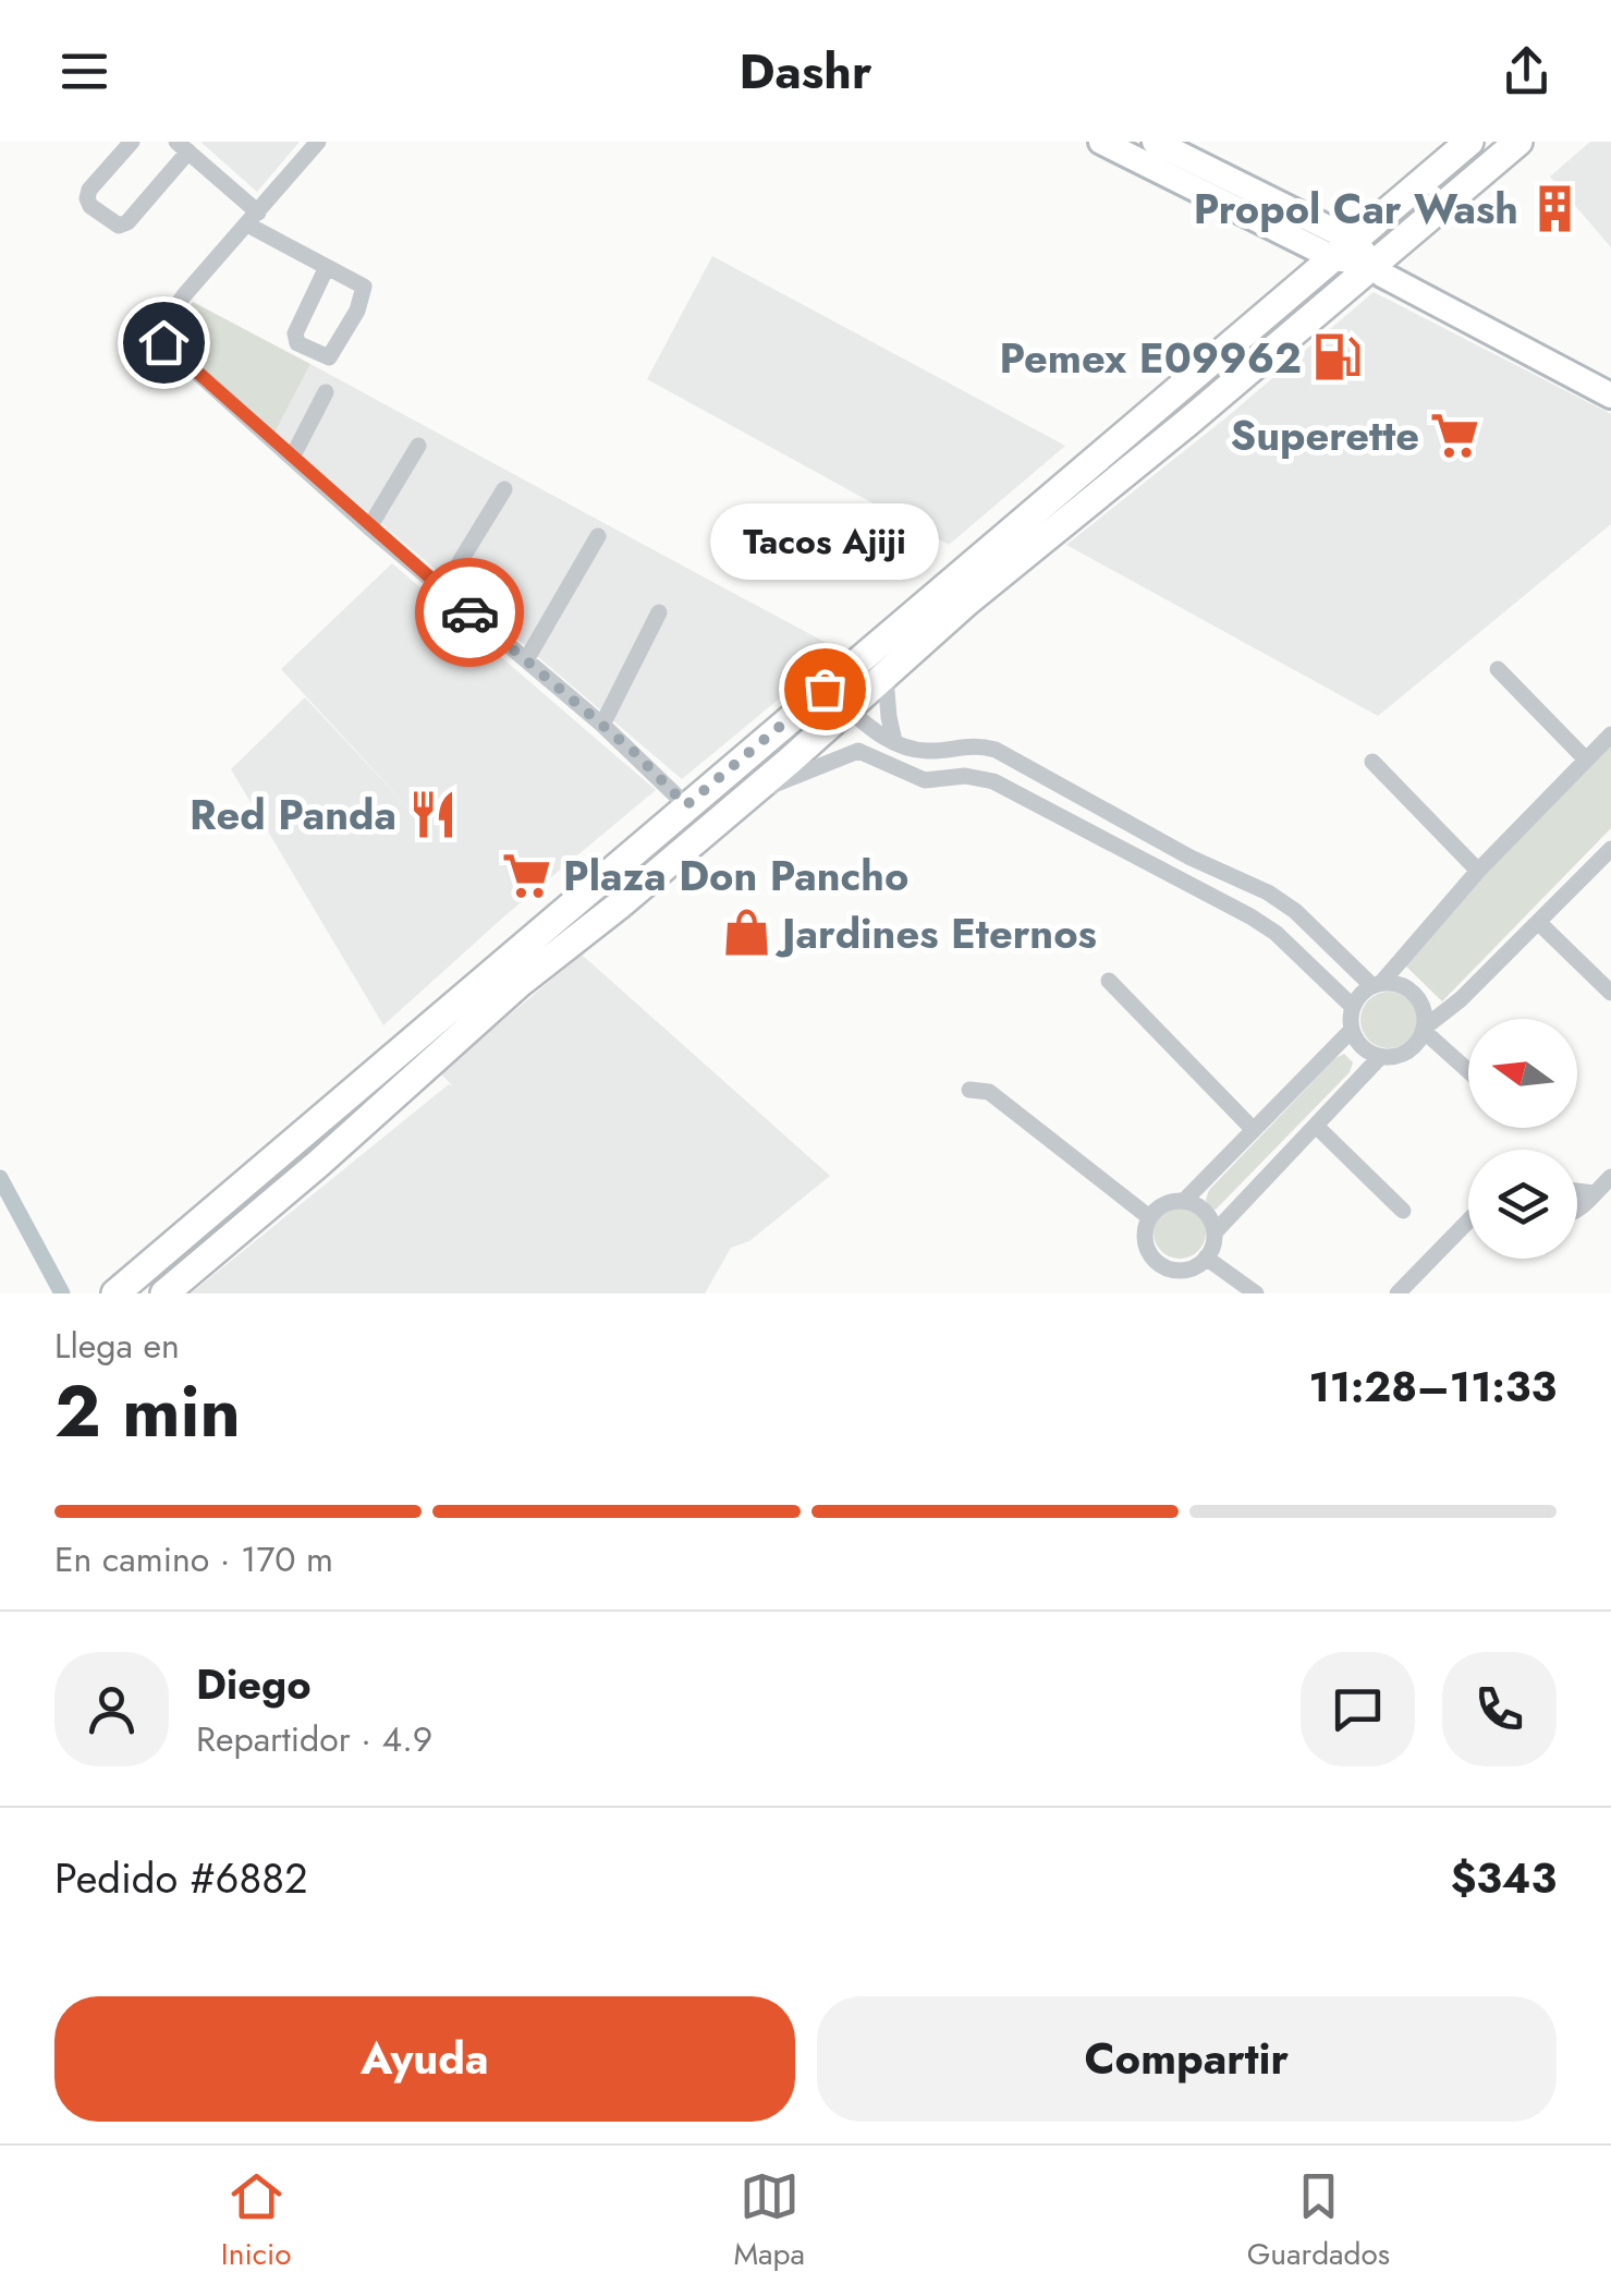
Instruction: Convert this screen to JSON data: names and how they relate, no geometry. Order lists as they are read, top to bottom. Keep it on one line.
{"places":{"building":["Propol Car Wash"],"fuel station":["Pemex E09962"],"supermarket":["Superette","Plaza Don Pancho"],"other":["Tacos Ajiji"],"restaurant":["Red Panda"],"shop":["Jardines Eternos"]},"north":"left","page":{"header":"Dashr","bubble":"Tacos Ajiji","heading":["2 min","Llega en","11:28–11:33"],"panel":["Diego","Repartidor · 4.9","Pedido #6882","$343"],"bar":"En camino · 170 m","buttons":["Ayuda","Compartir"],"tabs":["Inicio","Mapa","Guardados"]}}
